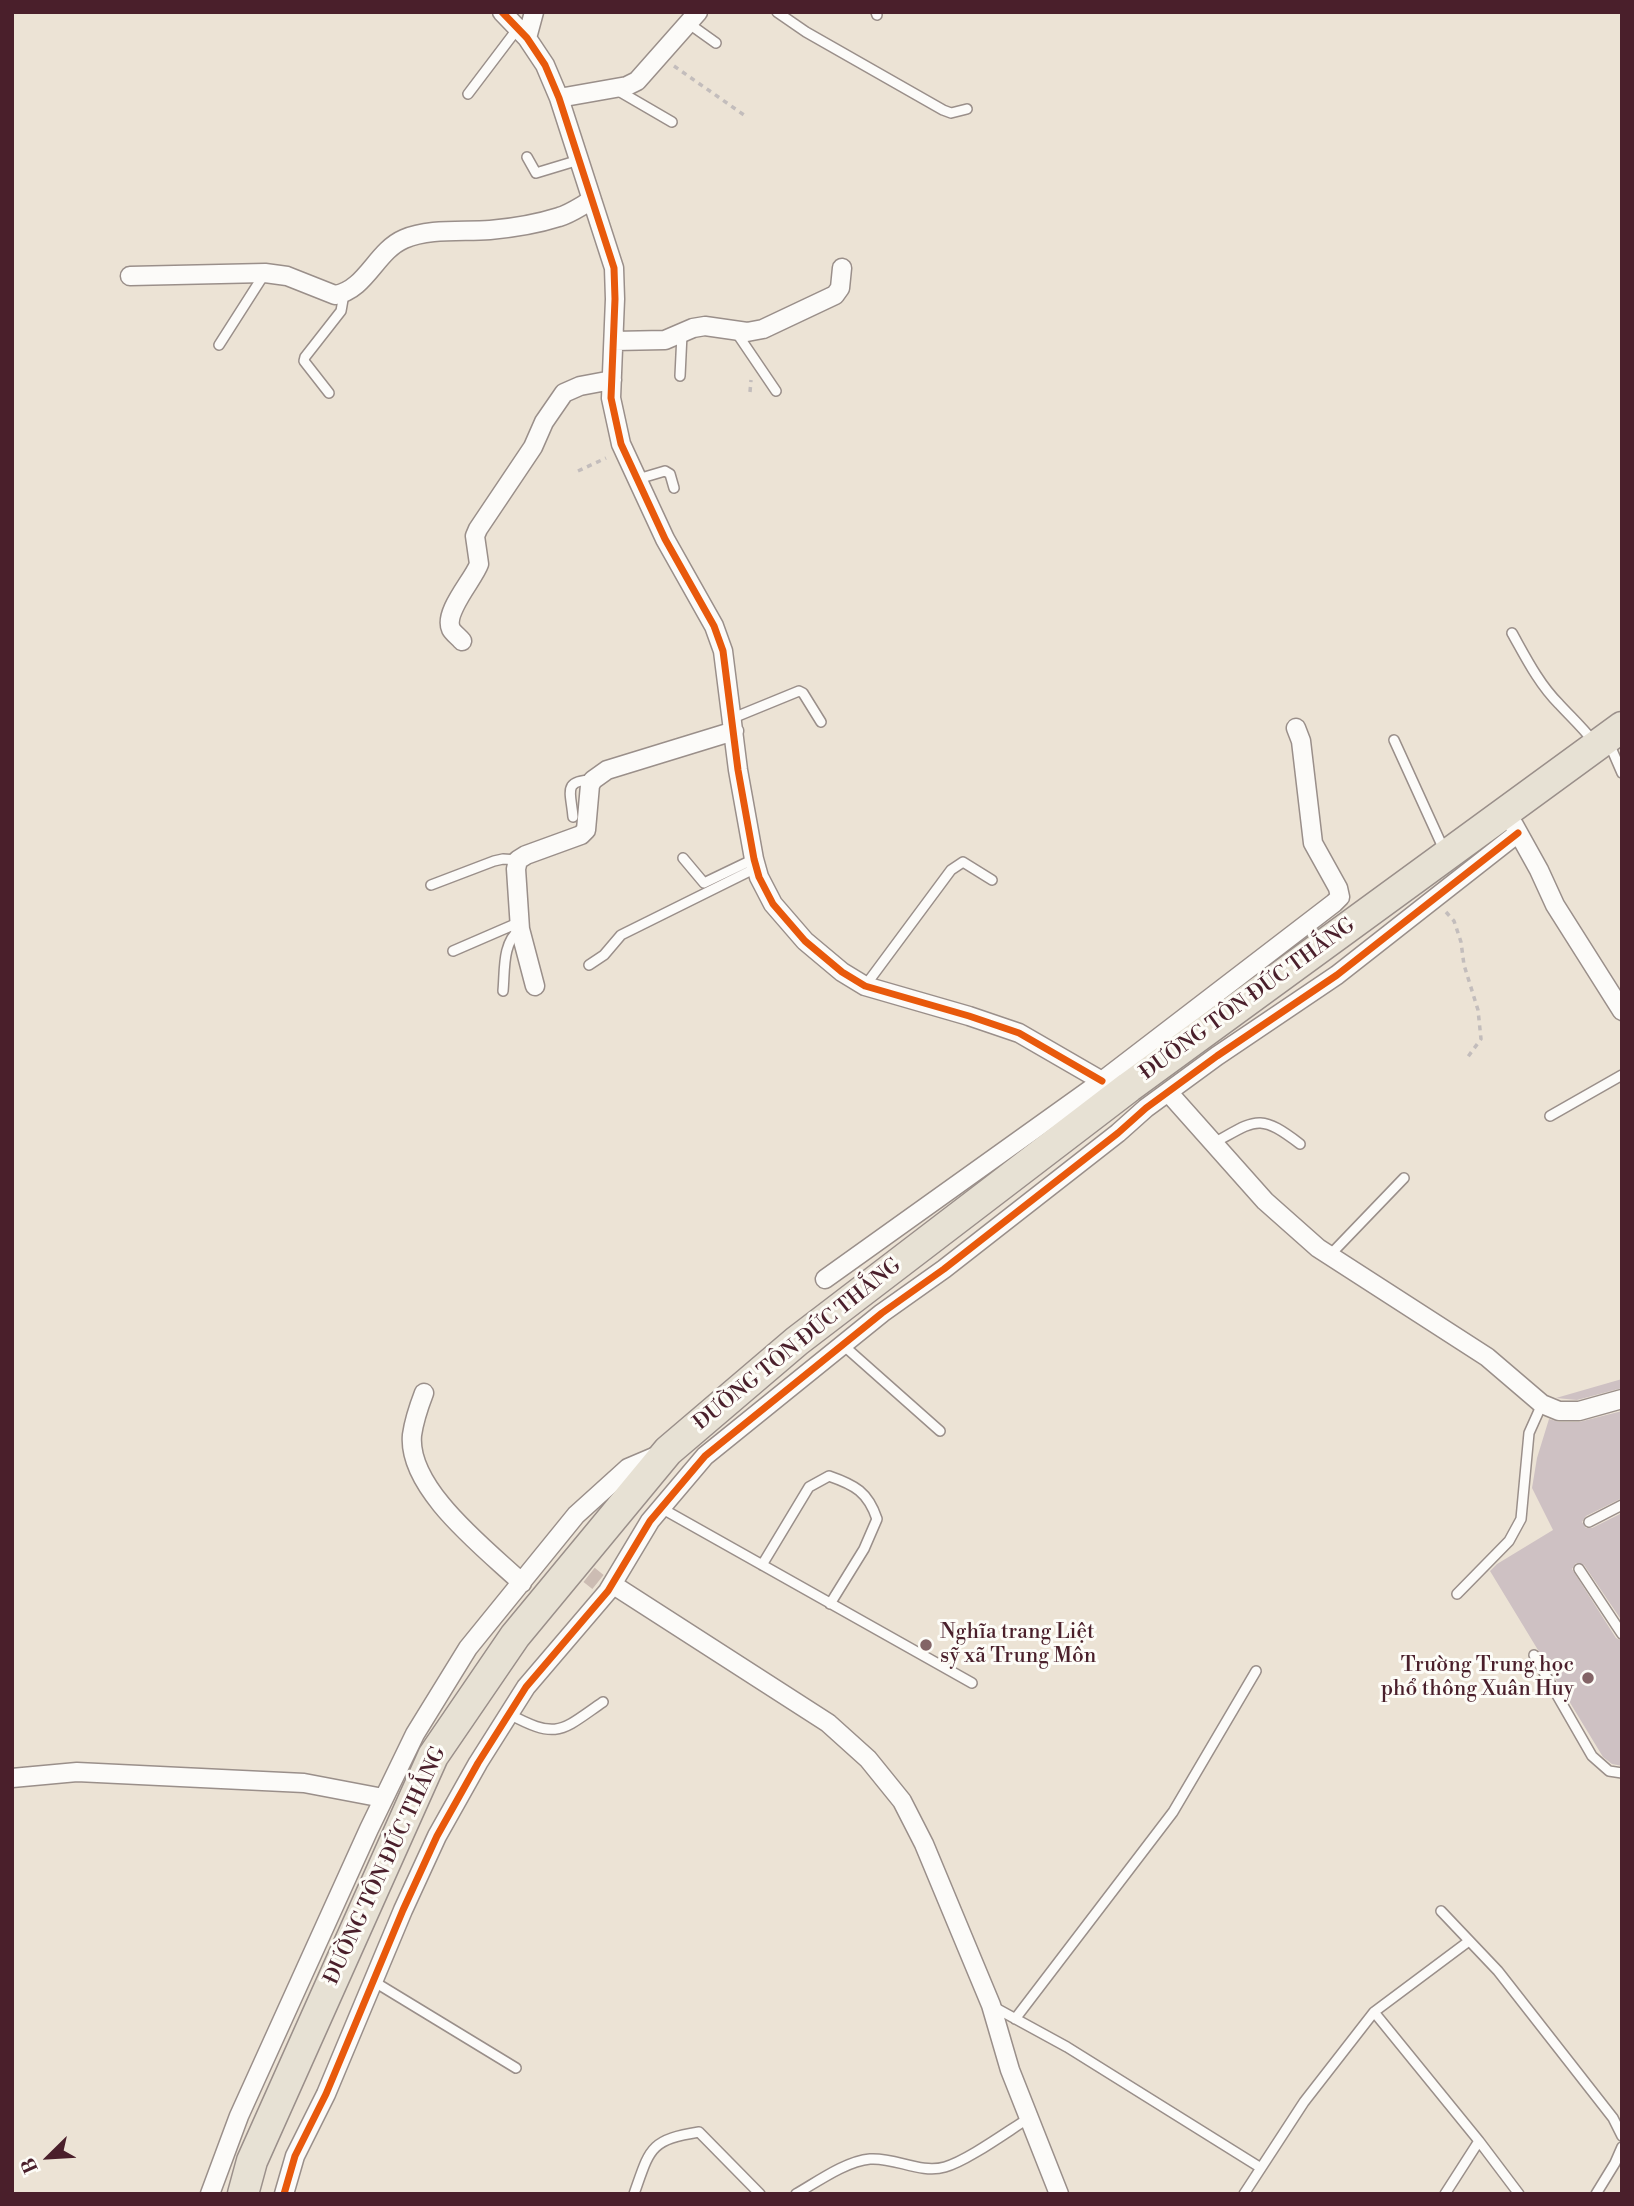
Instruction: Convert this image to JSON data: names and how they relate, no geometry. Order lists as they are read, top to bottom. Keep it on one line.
{"streets":{"highway":["ĐƯỜNG TÔN ĐỨC THẮNG"]},"places":["Nghĩa trang Liệt sỹ xã Trung Môn","Trường Trung học phổ thông Xuân Huy"],"north":"bottom left"}
